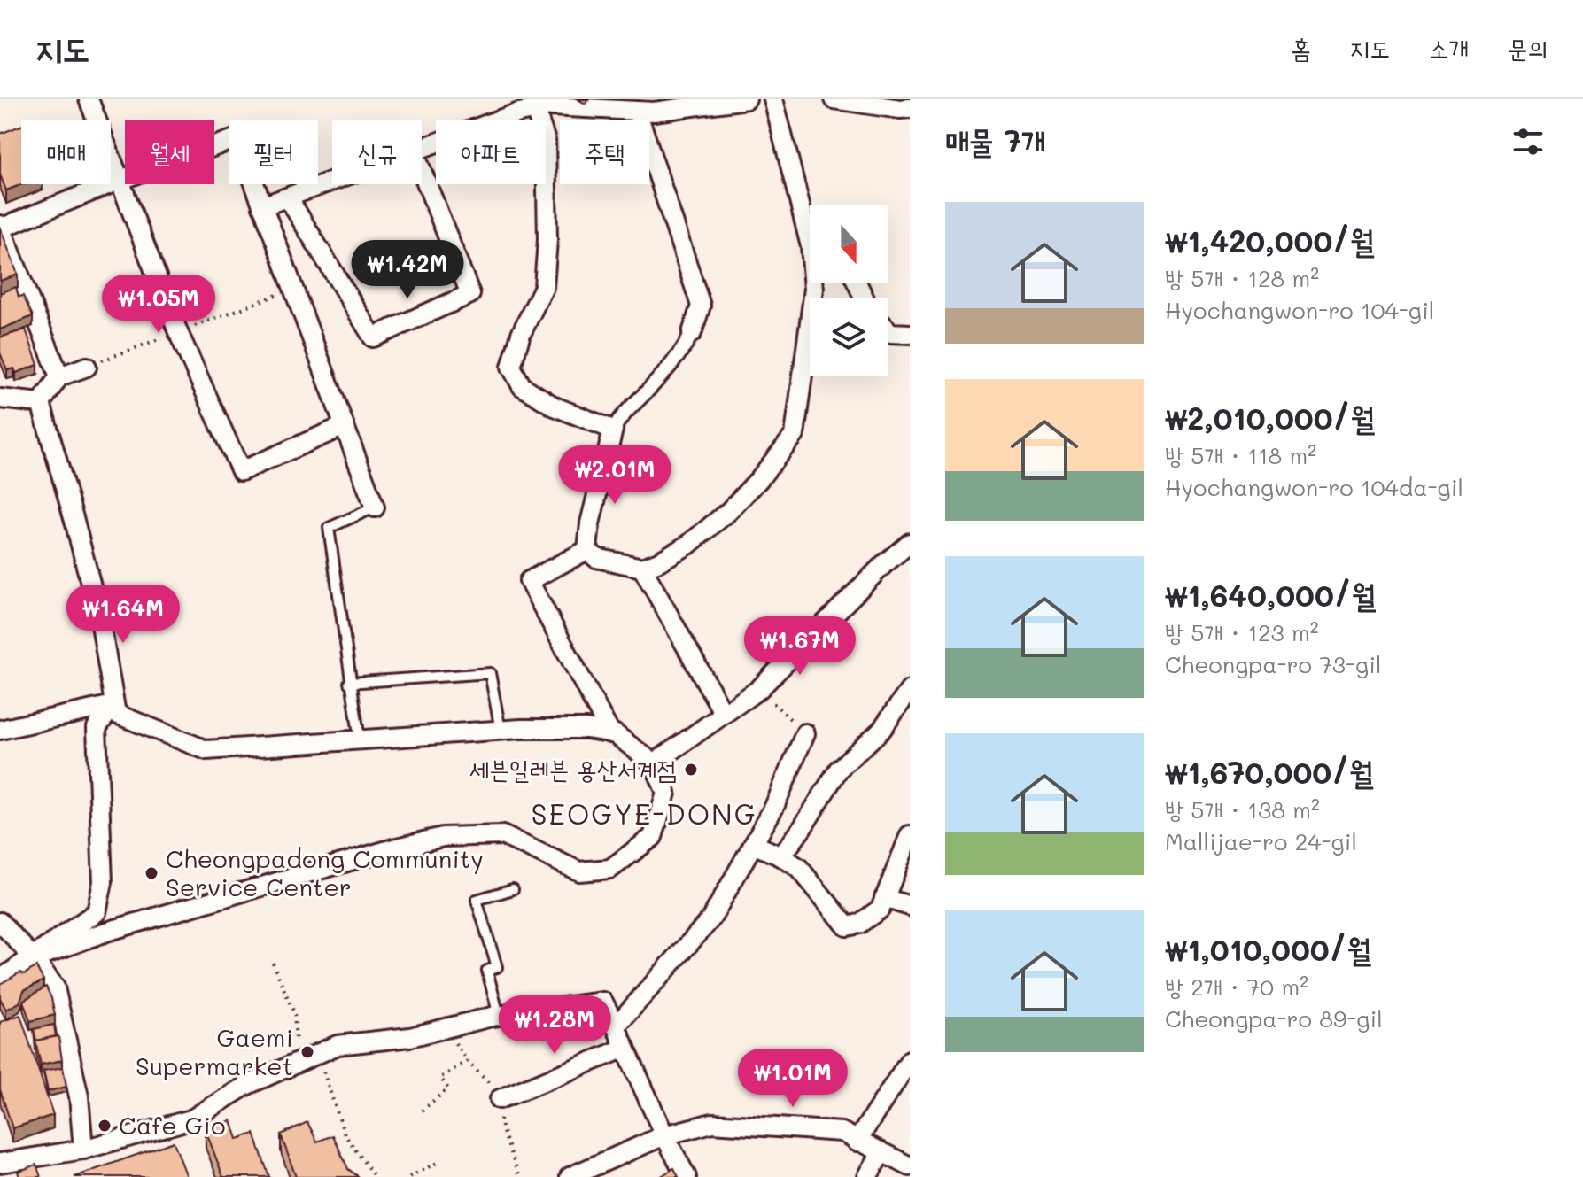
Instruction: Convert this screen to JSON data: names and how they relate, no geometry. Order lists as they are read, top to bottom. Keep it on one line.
{"districts":["SEOGYE-DONG"],"places":["세븐일레븐 용산서계점","Cheongpadong Community Service Center","Gaemi Supermarket","Cafe Gio"],"north":"bottom","page":{"header":"지도","nav":["홈","지도","소개","문의"],"heading":"매물 7개","chip":["매매","월세","필터","신규","아파트","주택"],"list":[{"name":"₩1,420,000/월","note":"방 5개 · 128 m² · Hyochangwon-ro 104-gil"},{"name":"₩2,010,000/월","note":"방 5개 · 118 m² · Hyochangwon-ro 104da-gil"},{"name":"₩1,640,000/월","note":"방 5개 · 123 m² · Cheongpa-ro 73-gil"},{"name":"₩1,670,000/월","note":"방 5개 · 138 m² · Mallijae-ro 24-gil"},{"name":"₩1,010,000/월","note":"방 2개 · 70 m² · Cheongpa-ro 89-gil"}],"price":["₩1.42M","₩1.05M","₩2.01M","₩1.64M","₩1.67M","₩1.28M","₩1.01M"]}}
